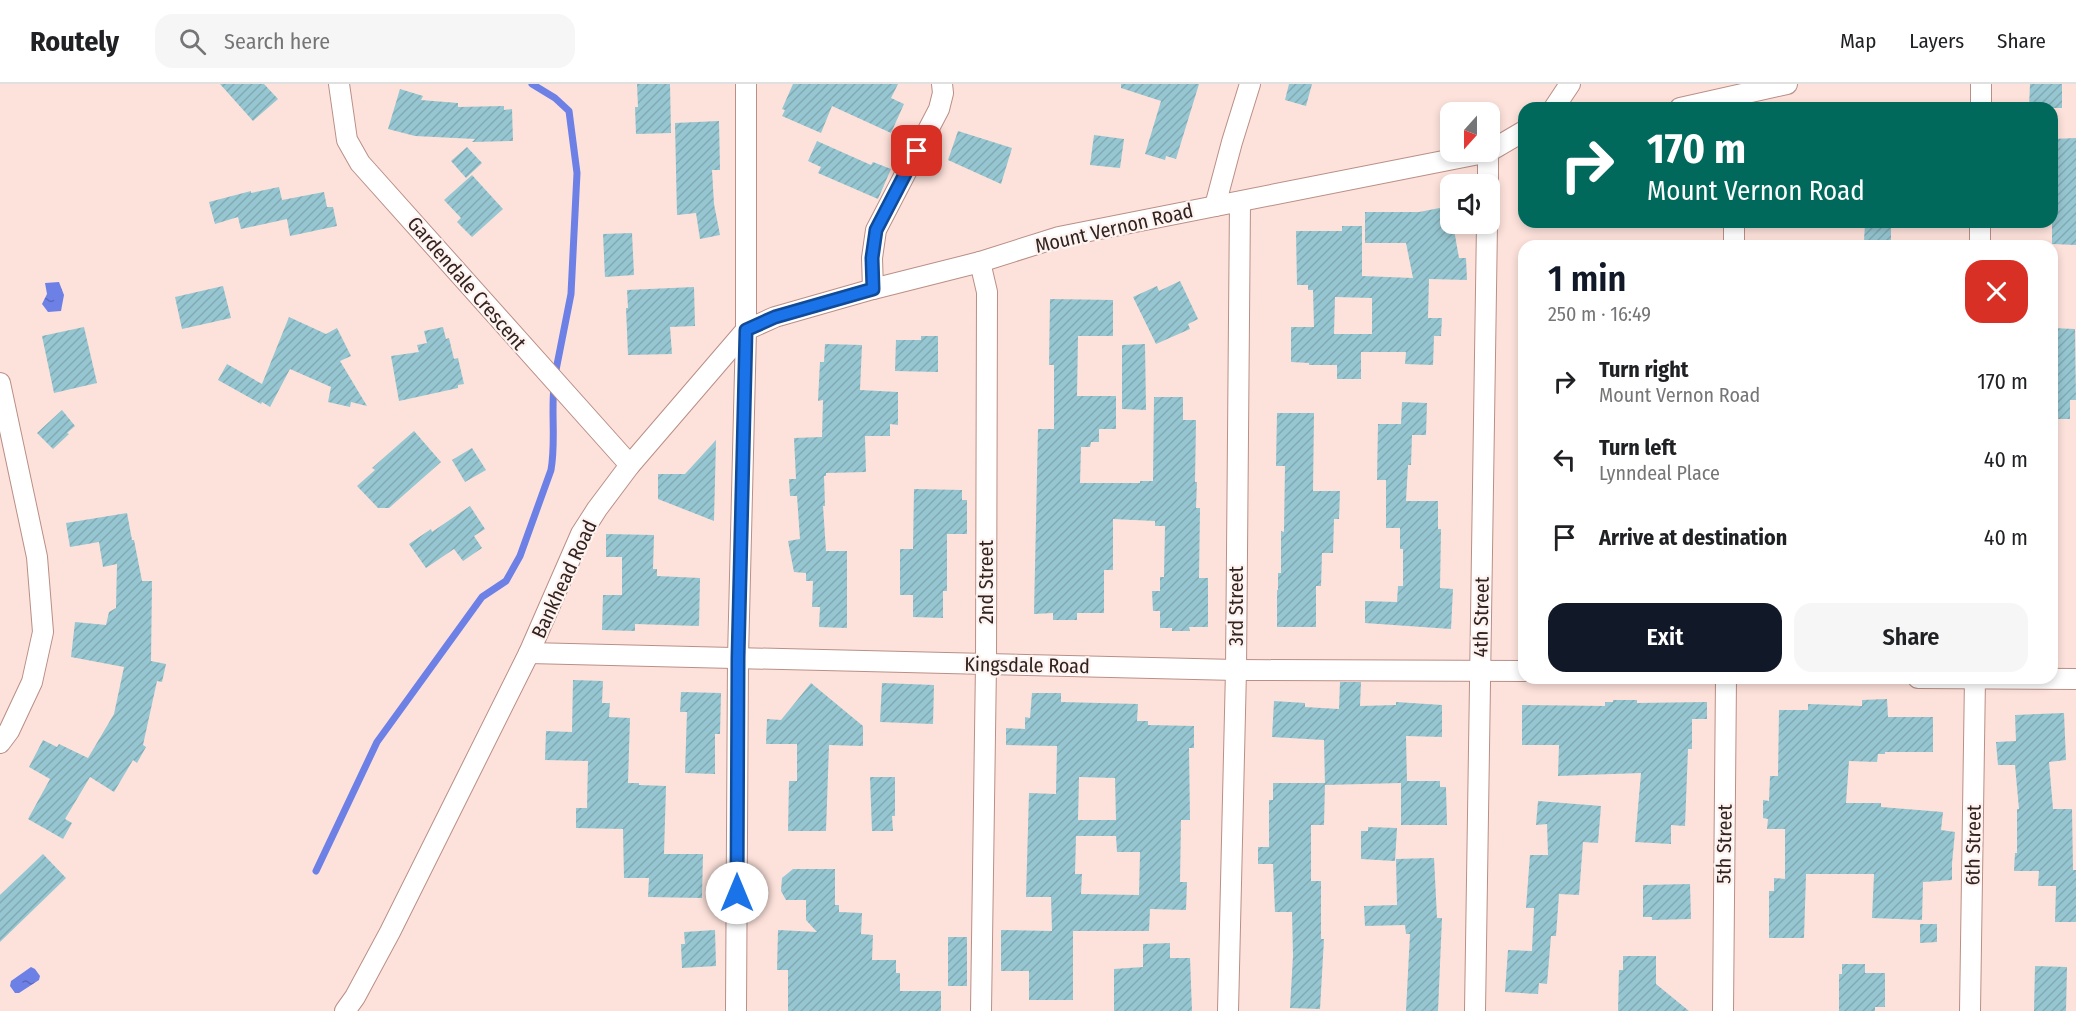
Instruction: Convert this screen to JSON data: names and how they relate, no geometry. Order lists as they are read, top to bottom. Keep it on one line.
{"streets":{"street":["Mount Vernon Road","Gardendale Crescent","Bankhead Road","2nd Street","3rd Street","4th Street","Kingsdale Road","5th Street","6th Street"]},"crossings":[["Mount Vernon Road","Bankhead Road"],["Mount Vernon Road","2nd Street"],["Mount Vernon Road","3rd Street"],["Gardendale Crescent","Bankhead Road"],["Bankhead Road","Kingsdale Road"],["2nd Street","Kingsdale Road"],["3rd Street","Kingsdale Road"],["4th Street","Kingsdale Road"]],"north":"bottom","page":{"header":"Routely","search":"Search here","nav":["Map","Layers","Share"],"turn":["170 m","Mount Vernon Road"],"heading":["1 min","250 m · 16:49"],"list":[{"name":"Turn right","note":"Mount Vernon Road","value":"170 m"},{"name":"Turn left","note":"Lynndeal Place","value":"40 m"},{"name":"Arrive at destination","value":"40 m"}],"buttons":["Exit","Share"]}}
